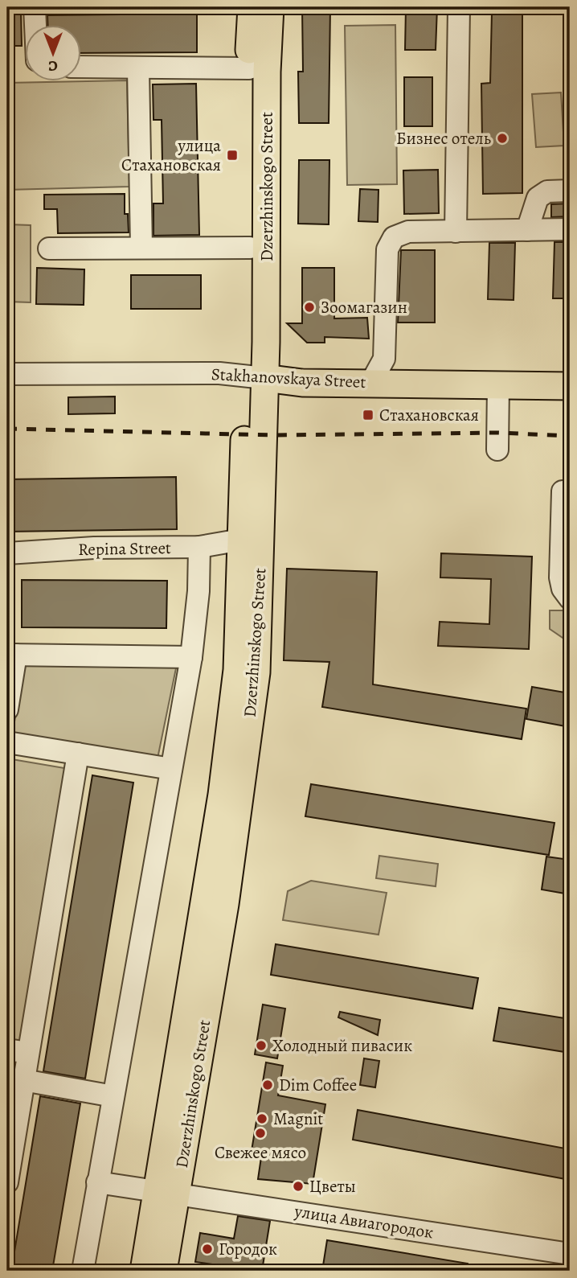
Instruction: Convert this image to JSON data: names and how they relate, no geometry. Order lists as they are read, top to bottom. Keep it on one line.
{"streets":{"main road":["Dzerzhinskogo Street","Stakhanovskaya Street"],"street":["Repina Street","улица Авиагородок"]},"crossings":[["Dzerzhinskogo Street","Stakhanovskaya Street"],["Dzerzhinskogo Street","Repina Street"],["Dzerzhinskogo Street","улица Авиагородок"]],"places":{"other":["Бизнес отель","Зоомагазин","Холодный пивасик","Dim Coffee","Magnit","Свежее мясо","Цветы","Городок"],"transit":["улица Стахановская","Стахановская"]},"north":"bottom"}
